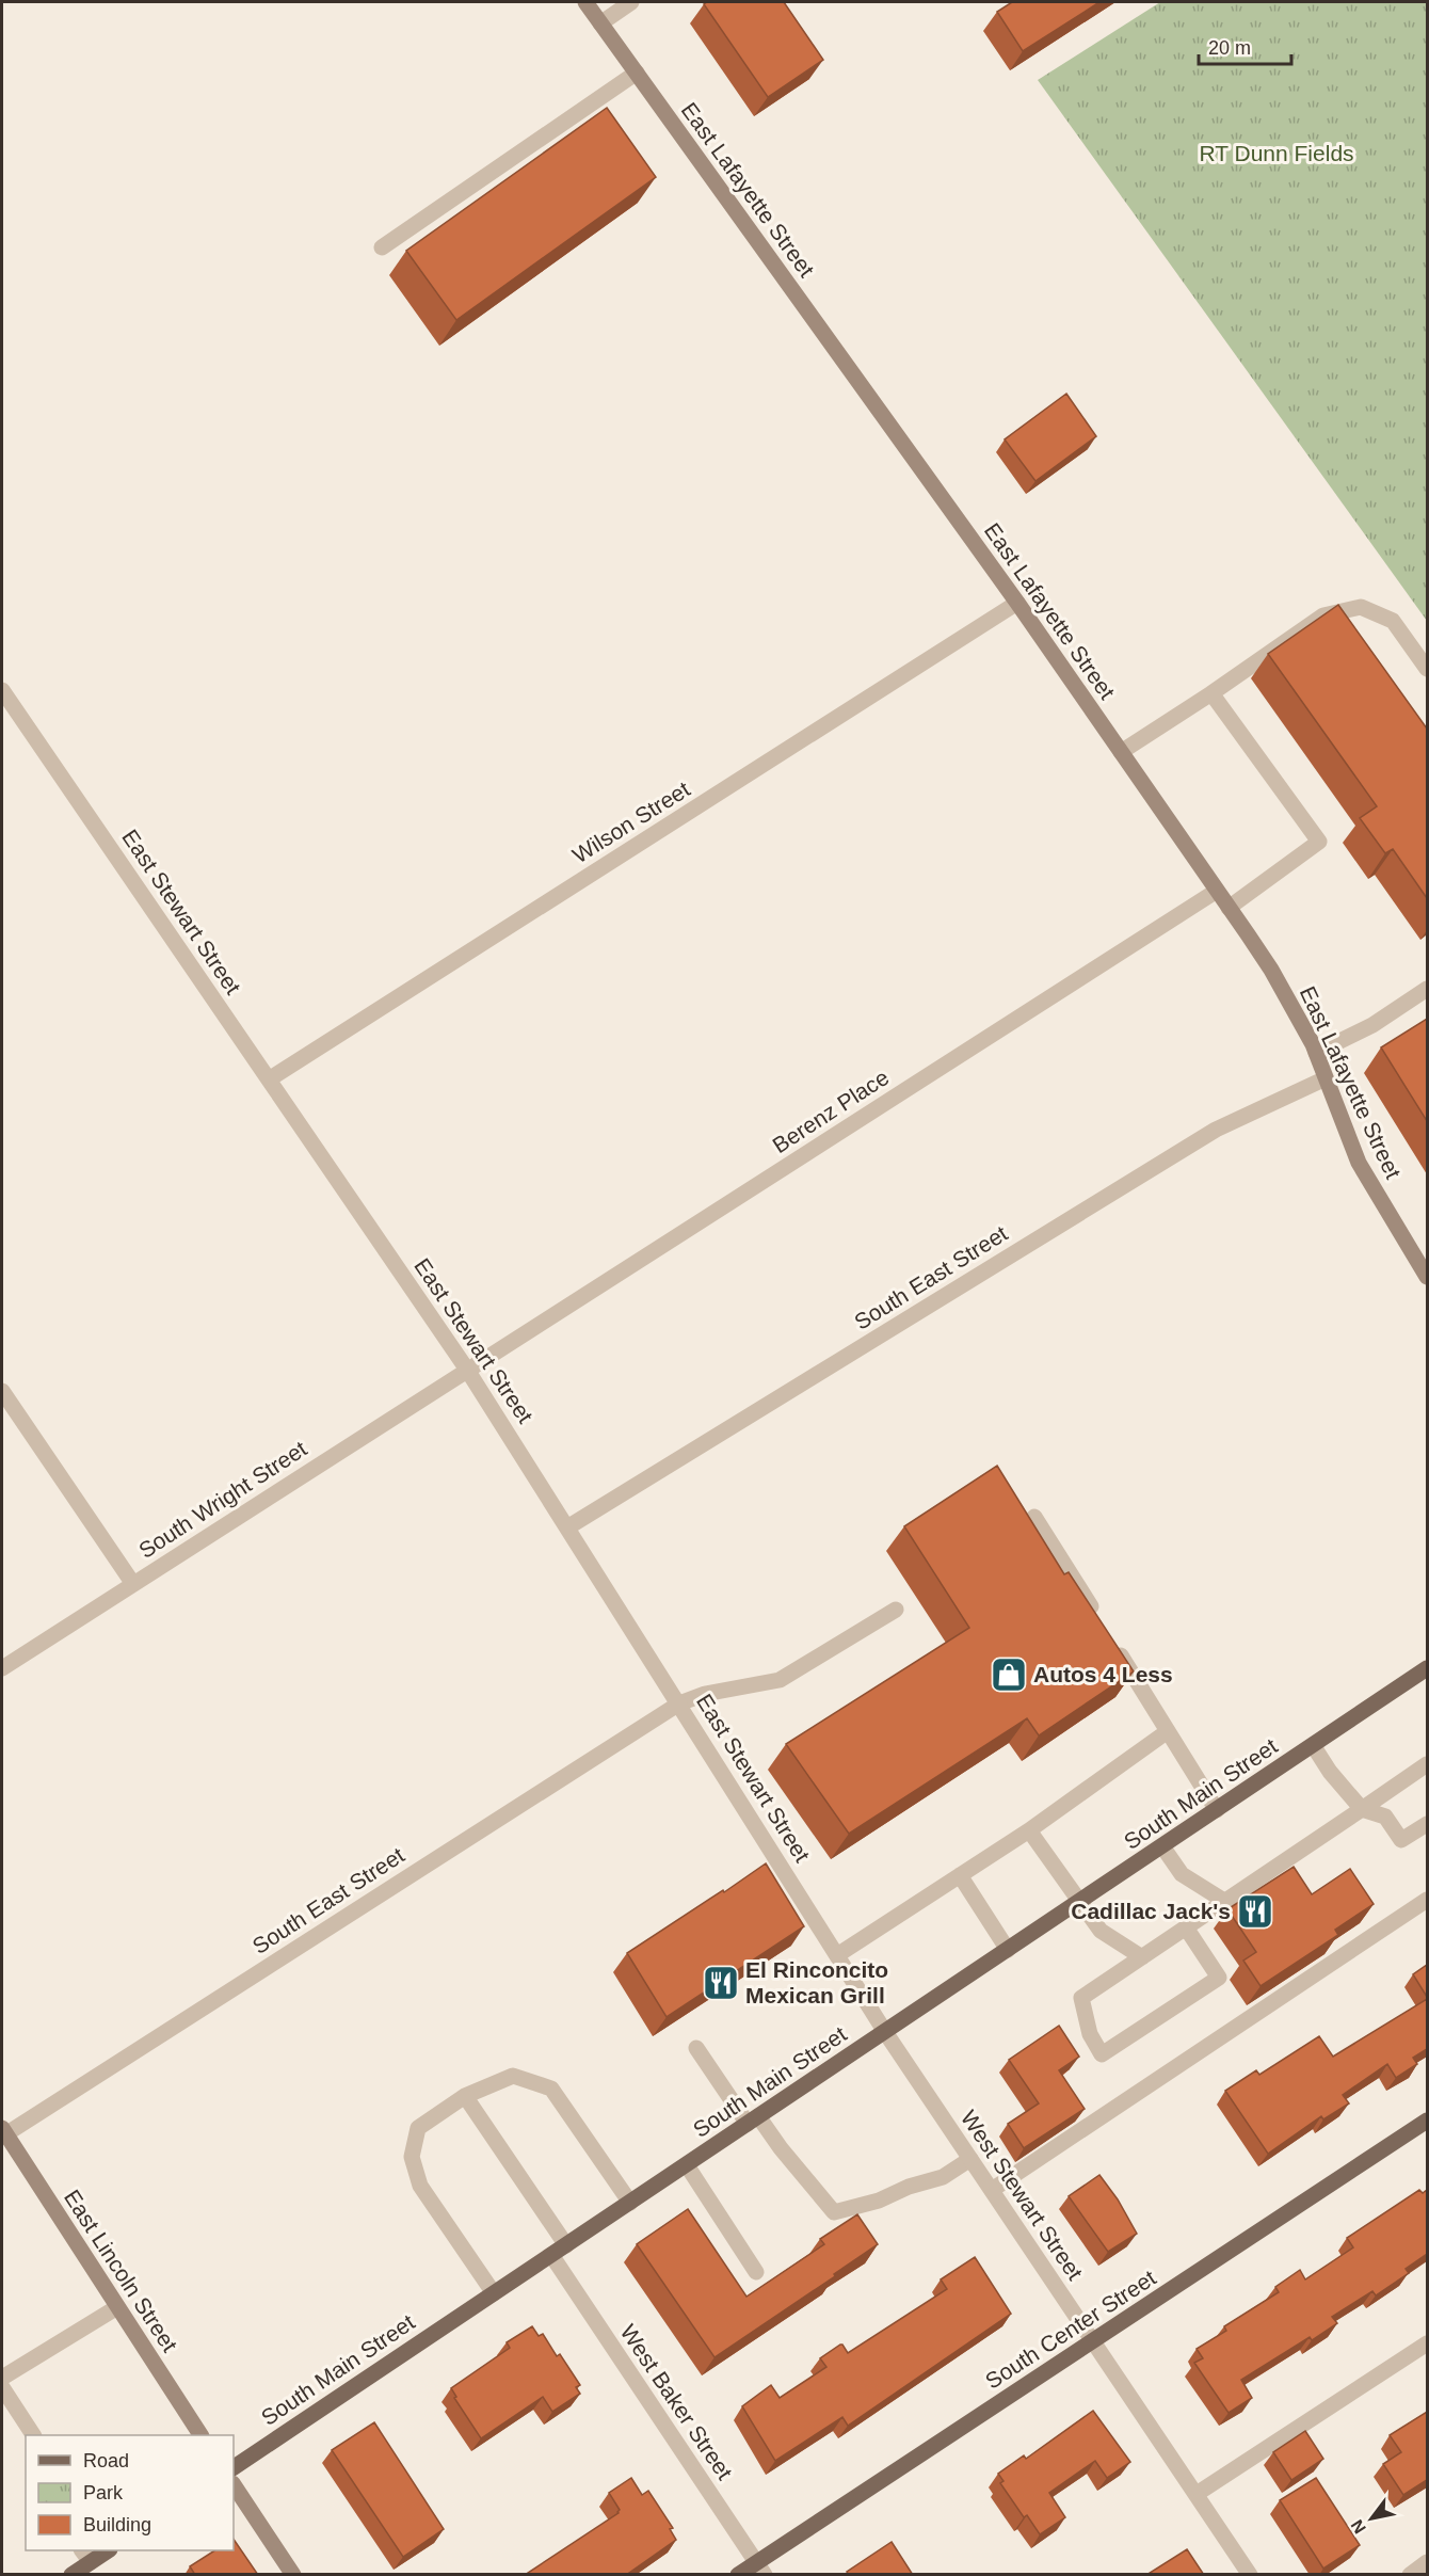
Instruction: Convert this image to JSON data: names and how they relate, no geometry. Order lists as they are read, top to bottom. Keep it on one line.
{"streets":{"main road":["South Main Street","South Center Street"],"street":["East Lafayette Street","Wilson Street","East Stewart Street","Berenz Place","South East Street","South Wright Street","West Stewart Street","East Lincoln Street","West Baker Street"]},"crossings":[["East Lafayette Street","Wilson Street"],["East Lafayette Street","Berenz Place"],["East Lafayette Street","South East Street"],["Wilson Street","East Stewart Street"],["East Stewart Street","Berenz Place"],["East Stewart Street","South East Street"],["East Stewart Street","South Wright Street"],["East Stewart Street","South Main Street"],["East Stewart Street","West Stewart Street"],["Berenz Place","South Wright Street"],["South East Street","East Lincoln Street"],["South Main Street","West Stewart Street"],["South Main Street","West Baker Street"],["West Stewart Street","South Center Street"],["South Center Street","West Baker Street"]],"parks":["RT Dunn Fields"],"places":{"shop":["Autos 4 Less"],"restaurant":["Cadillac Jack's","El Rinconcito Mexican Grill"]},"legend":["Road","Park","Building"],"scale_bar":"20 m","north":"bottom left"}
